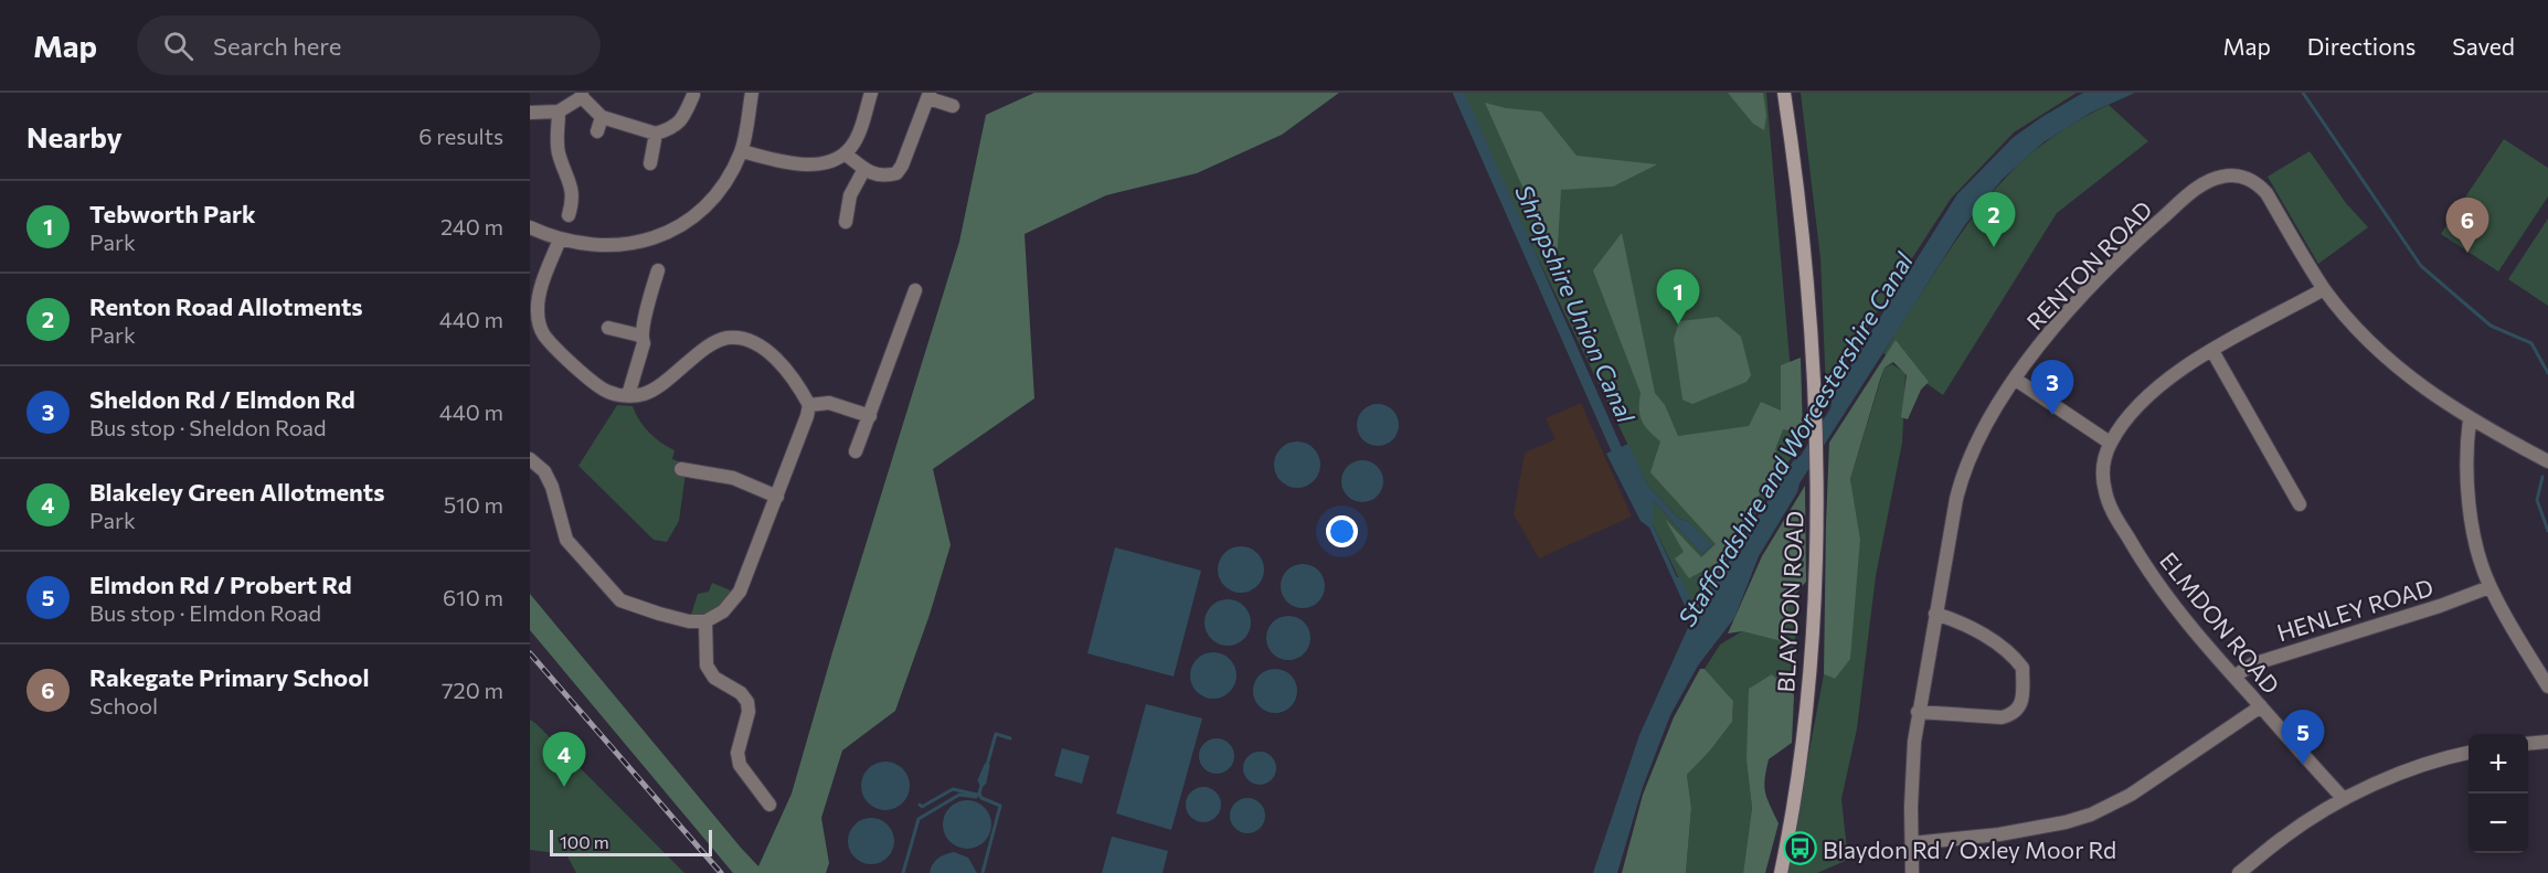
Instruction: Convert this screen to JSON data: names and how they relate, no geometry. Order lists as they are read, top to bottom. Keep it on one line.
{"streets":{"street":["RENTON ROAD","BLAYDON ROAD","HENLEY ROAD","ELMDON ROAD"]},"crossings":[["RENTON ROAD","ELMDON ROAD"],["HENLEY ROAD","ELMDON ROAD"]],"water":["Shropshire Union Canal","Staffordshire and Worcestershire Canal"],"places":{"bus stop":["Blaydon Rd / Oxley Moor Rd"]},"scale_bar":"100 m","page":{"header":"Map","search":"Search here","nav":["Map","Directions","Saved"],"heading":["Nearby","6 results"],"list":[{"mark":"1","name":"Tebworth Park","note":"Park","value":"240 m"},{"mark":"2","name":"Renton Road Allotments","note":"Park","value":"440 m"},{"mark":"3","name":"Sheldon Rd / Elmdon Rd","note":"Bus stop · Sheldon Road","value":"440 m"},{"mark":"4","name":"Blakeley Green Allotments","note":"Park","value":"510 m"},{"mark":"5","name":"Elmdon Rd / Probert Rd","note":"Bus stop · Elmdon Road","value":"610 m"},{"mark":"6","name":"Rakegate Primary School","note":"School","value":"720 m"}],"pins":["2","6","1","3","5","4"],"map_buttons":["+","−"],"scale":"100 m"}}
